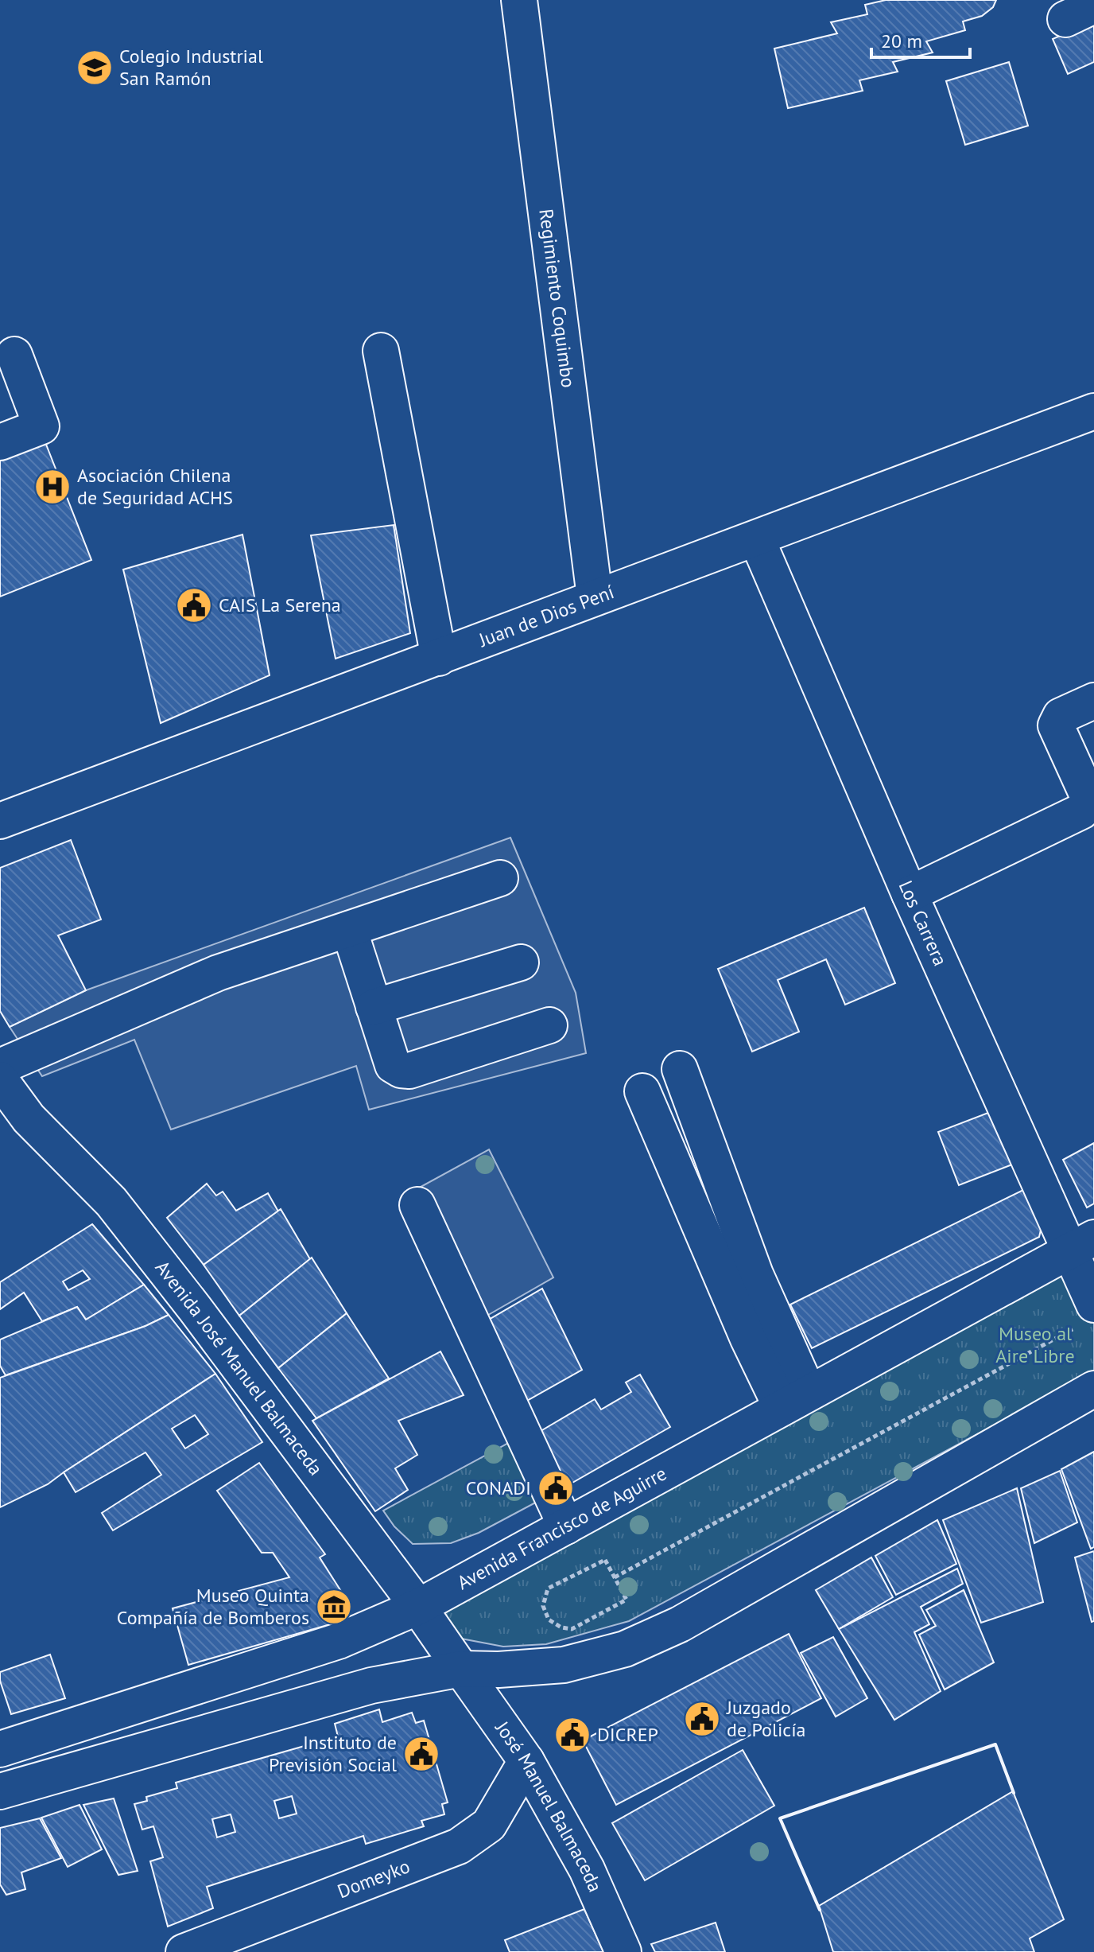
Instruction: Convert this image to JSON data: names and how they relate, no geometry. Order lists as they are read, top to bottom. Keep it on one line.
{"streets":{"main road":["Regimiento Coquimbo","Juan de Dios Pení","Los Carrera","Avenida José Manuel Balmaceda","Avenida Francisco de Aguirre","José Manuel Balmaceda","Domeyko"]},"crossings":[["Regimiento Coquimbo","Juan de Dios Pení"],["Juan de Dios Pení","Los Carrera"],["Los Carrera","Avenida Francisco de Aguirre"],["Avenida José Manuel Balmaceda","Avenida Francisco de Aguirre"],["Avenida José Manuel Balmaceda","José Manuel Balmaceda"],["José Manuel Balmaceda","Domeyko"]],"parks":["Museo al Aire Libre"],"places":{"school or university":["Colegio Industrial San Ramón"],"hospital":["Asociación Chilena de Seguridad ACHS"],"public building":["CAIS La Serena","CONADI","Juzgado de Policía","DICREP","Instituto de Previsión Social"],"museum":["Museo Quinta Compañía de Bomberos"]},"scale_bar":"20 m"}
